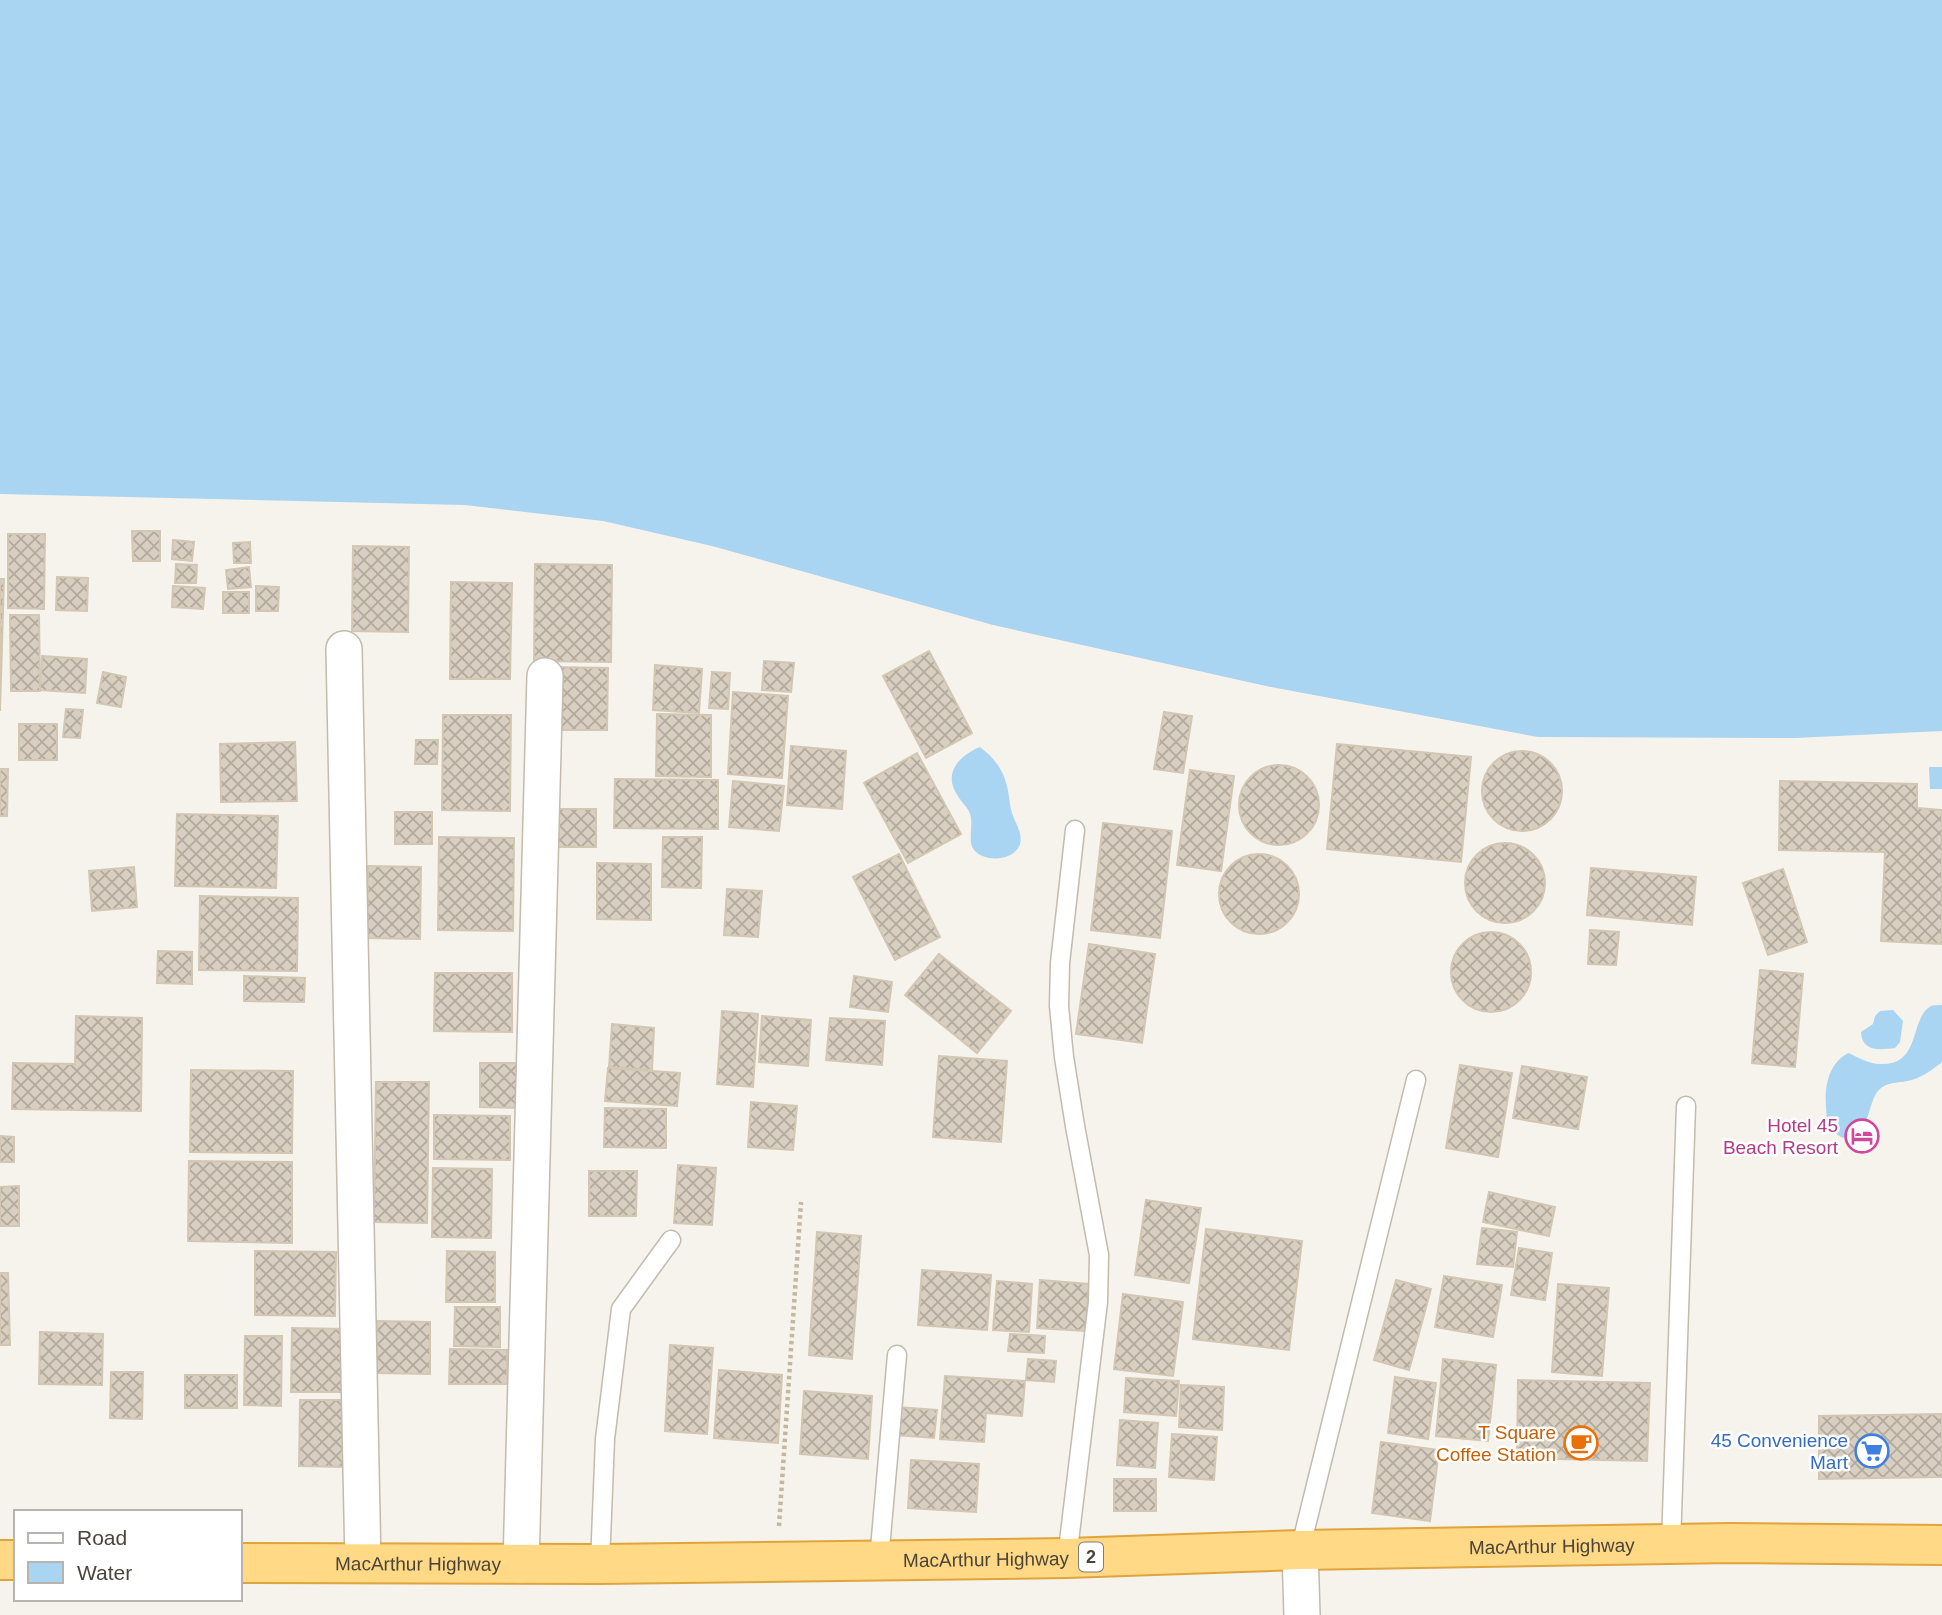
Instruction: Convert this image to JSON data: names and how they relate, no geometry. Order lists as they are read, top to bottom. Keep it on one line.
{"streets":{"highway":["MacArthur Highway","2"]},"places":{"hotel":["Hotel 45 Beach Resort"],"cafe":["T Square Coffee Station"],"supermarket":["45 Convenience Mart"]},"legend":["Road","Water"]}
